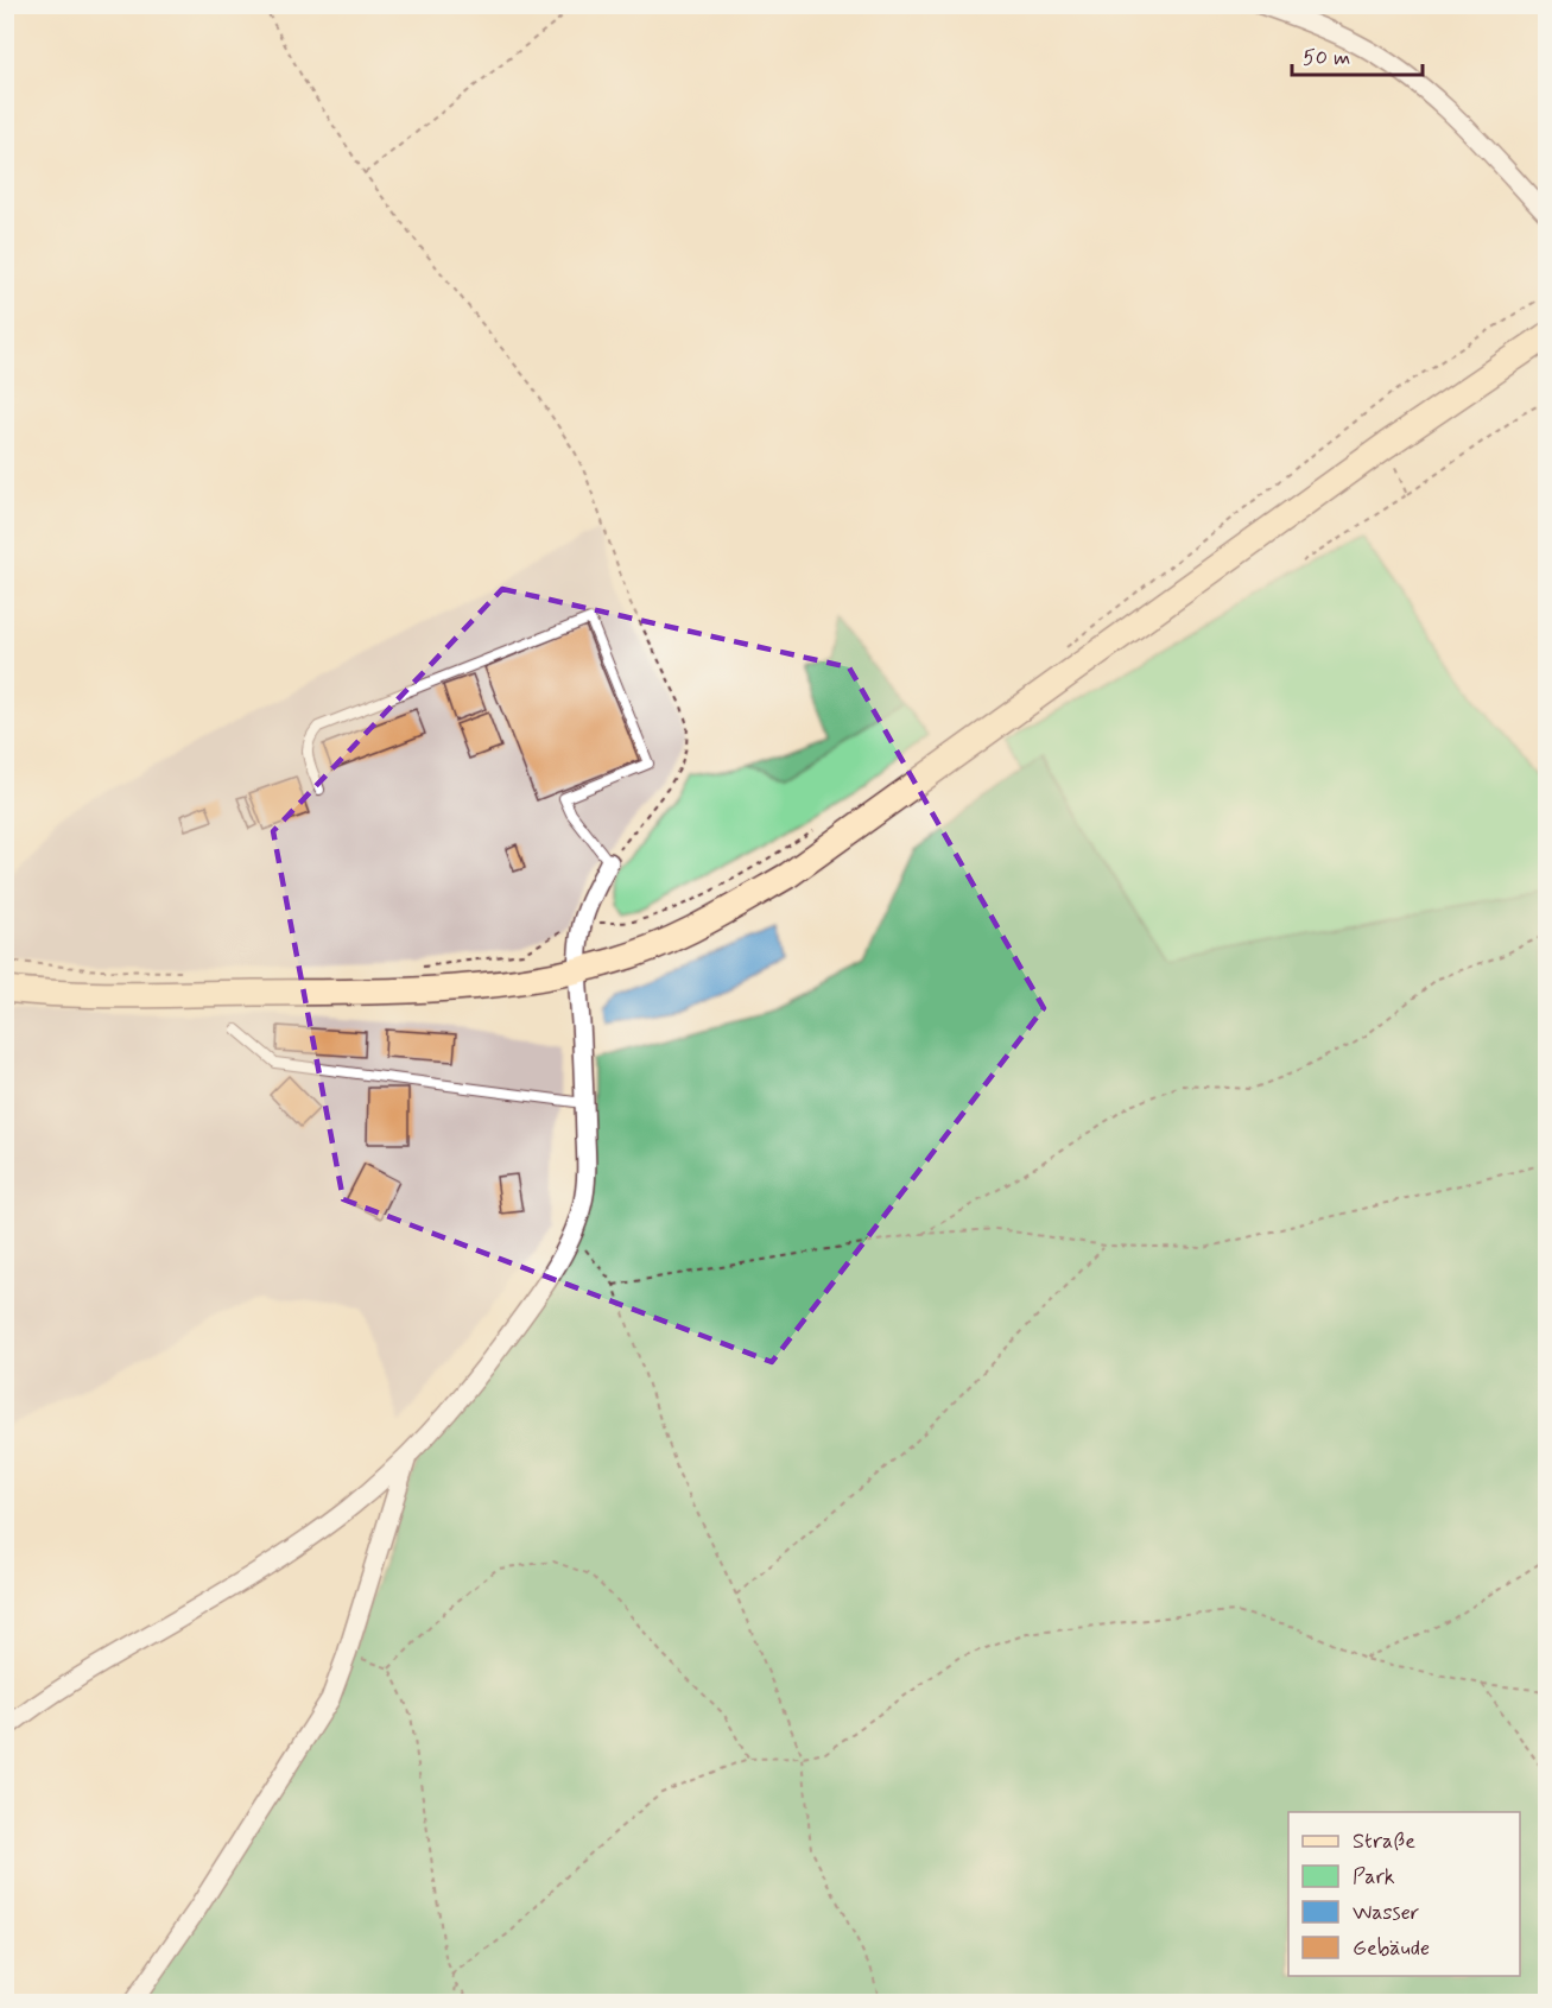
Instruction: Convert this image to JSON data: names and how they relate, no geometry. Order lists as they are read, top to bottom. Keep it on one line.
{"legend":["Straße","Park","Wasser","Gebäude"],"scale_bar":"50 m"}
